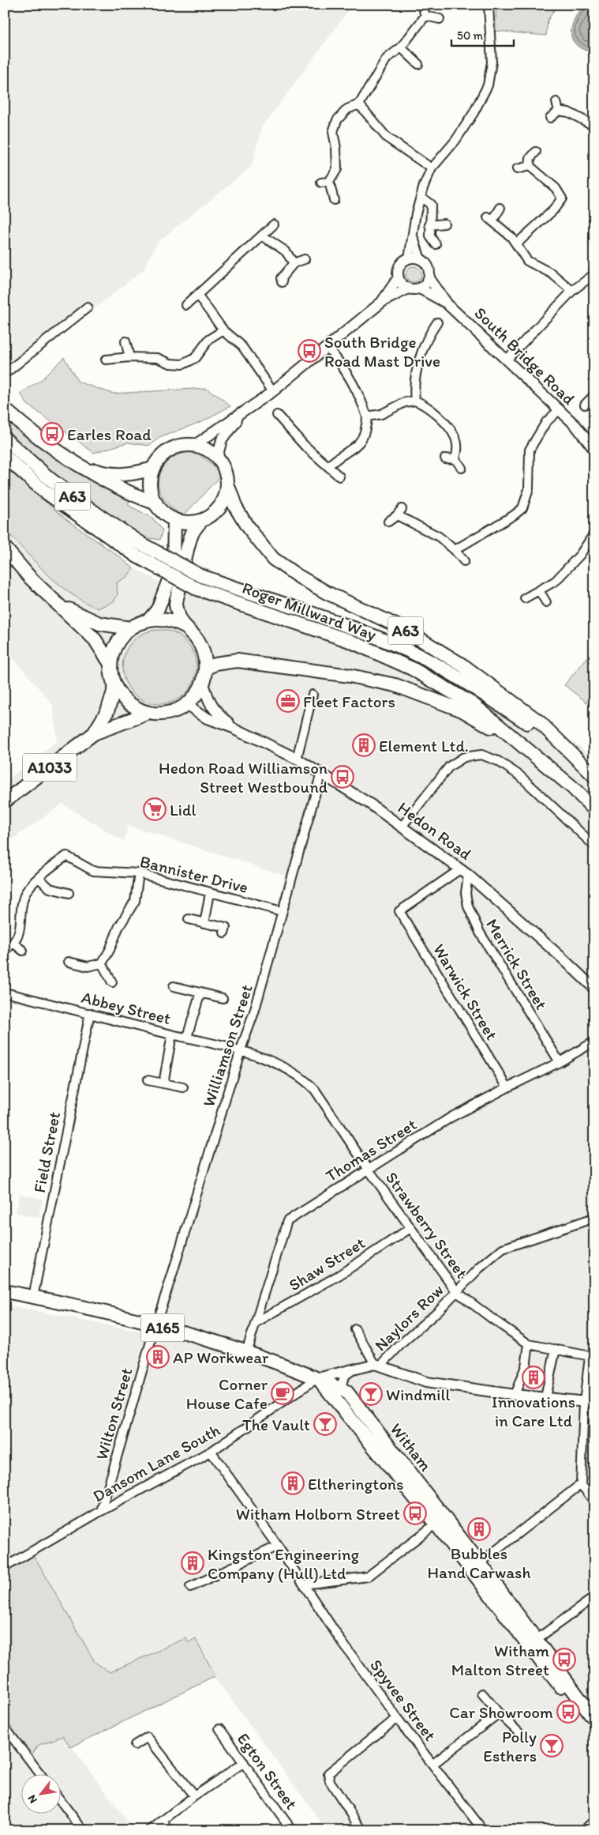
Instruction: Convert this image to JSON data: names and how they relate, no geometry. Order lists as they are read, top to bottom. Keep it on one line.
{"streets":{"main road":["A63","Roger Millward Way","A1033","A165","Witham"],"street":["South Bridge Road","Hedon Road","Bannister Drive","Merrick Street","Warwick Street","Abbey Street","Williamson Street","Thomas Street","Field Street","Strawberry Street","Shaw Street","Naylors Row","Wilton Street","Dansom Lane South","Spyvee Street","Egton Street"]},"crossings":[["A63","Roger Millward Way"],["A63","A1033"],["A63","Hedon Road"],["A1033","Hedon Road"],["Hedon Road","Merrick Street"],["Hedon Road","Warwick Street"],["Hedon Road","Williamson Street"],["Bannister Drive","Williamson Street"],["Merrick Street","Warwick Street"],["Merrick Street","Thomas Street"],["Warwick Street","Thomas Street"],["Abbey Street","Williamson Street"],["Abbey Street","Field Street"],["Abbey Street","Strawberry Street"],["Williamson Street","Strawberry Street"],["Williamson Street","A165"],["Williamson Street","Wilton Street"],["Thomas Street","Strawberry Street"],["Thomas Street","Shaw Street"],["Thomas Street","A165"],["Field Street","A165"],["Strawberry Street","Shaw Street"],["Strawberry Street","Naylors Row"],["A165","Wilton Street"],["A165","Witham"],["A165","Dansom Lane South"],["Wilton Street","Dansom Lane South"],["Witham","Dansom Lane South"],["Dansom Lane South","Spyvee Street"]],"places":{"bus stop":["South Bridge Road Mast Drive","Earles Road","Hedon Road Williamson Street Westbound","Witham Holborn Street","Witham Malton Street","Car Showroom"],"office":["Fleet Factors"],"building":["Element Ltd.","AP Workwear","Innovations in Care Ltd","Eltheringtons","Bubbles Hand Carwash","Kingston Engineering Company (Hull) Ltd"],"supermarket":["Lidl"],"cafe":["Corner House Cafe"],"bar":["Windmill","The Vault","Polly Esthers"]},"scale_bar":"50 m","north":"bottom left"}
